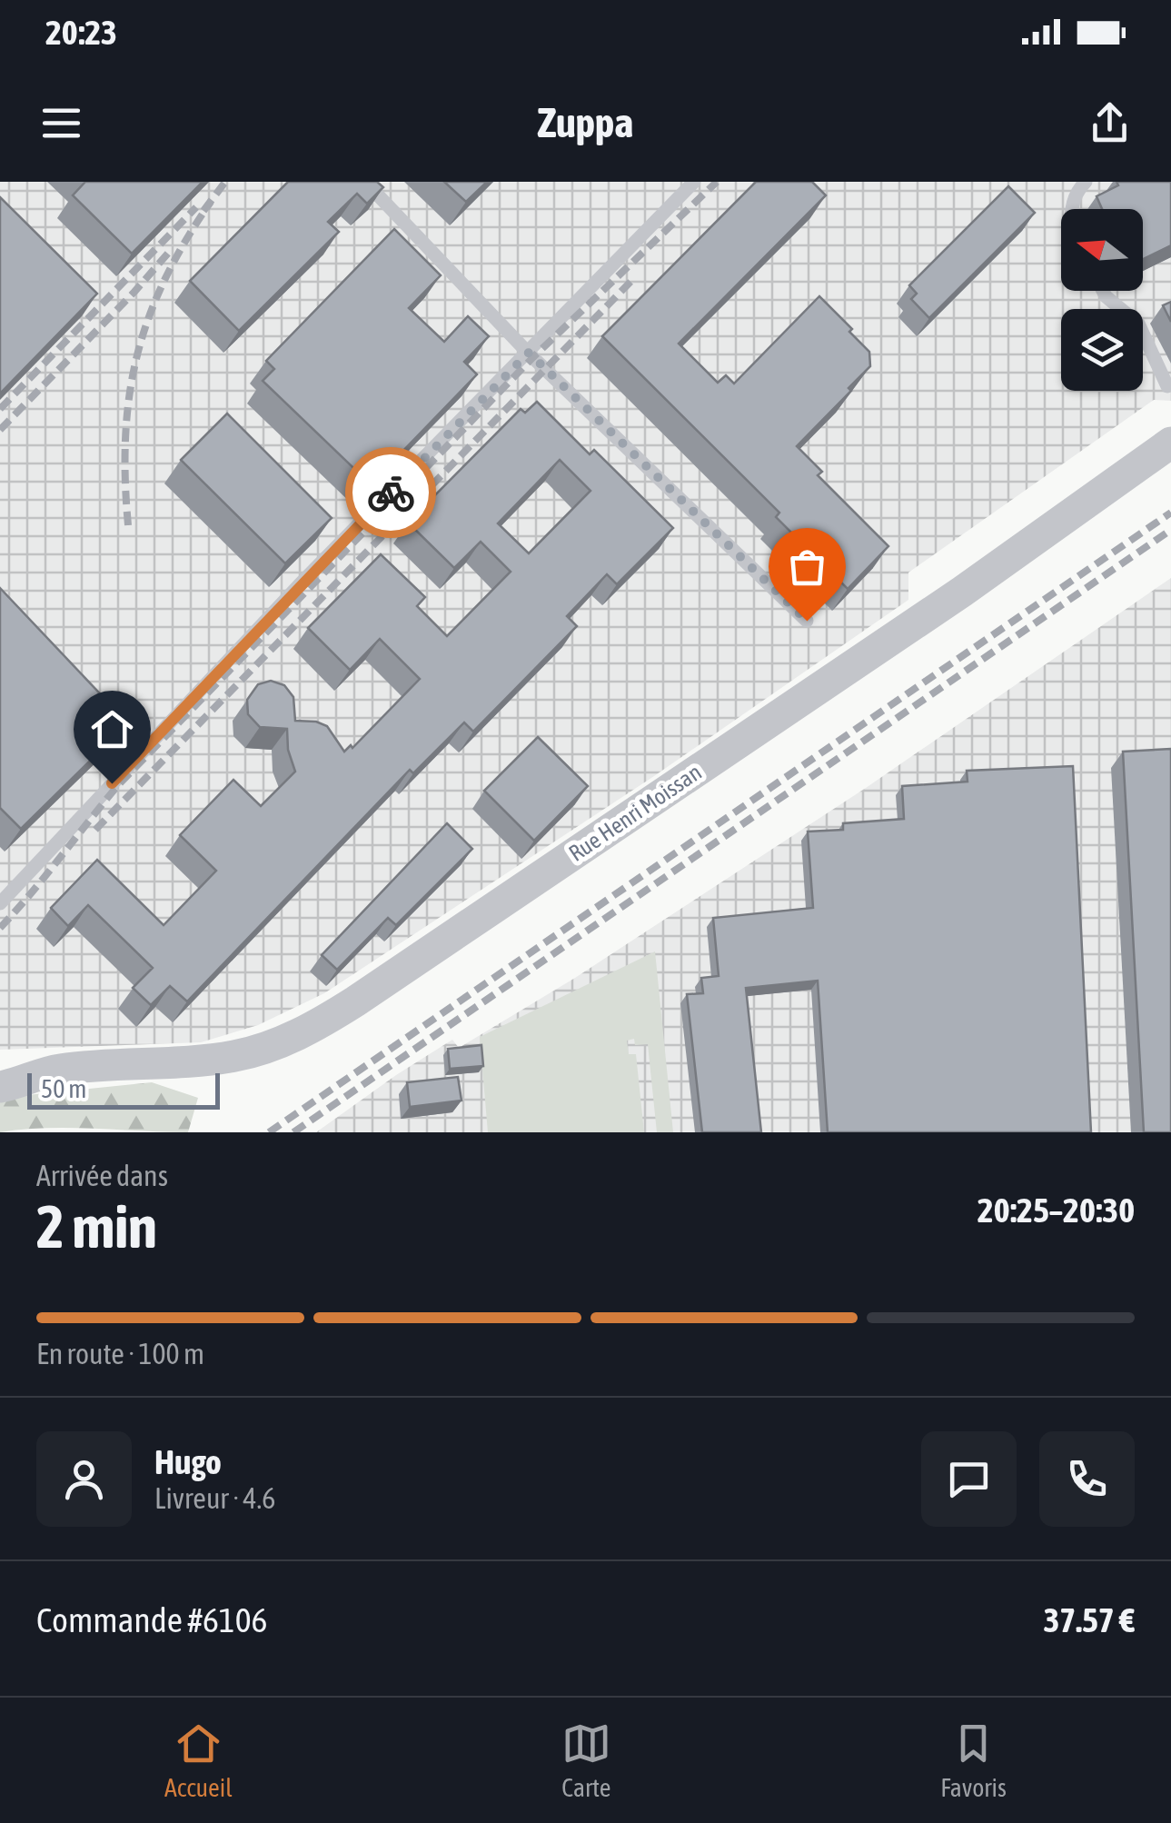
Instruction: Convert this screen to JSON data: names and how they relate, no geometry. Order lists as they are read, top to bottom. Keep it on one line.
{"streets":{"street":["Rue Henri Moissan"]},"scale_bar":"50 m","north":"left","page":{"status":"20:23","header":"Zuppa","scale":"50 m","heading":["2 min","Arrivée dans","20:25–20:30"],"panel":["Hugo","Livreur · 4.6","Commande #6106","37.57 €"],"bar":"En route · 100 m","tabs":["Accueil","Carte","Favoris"]}}
